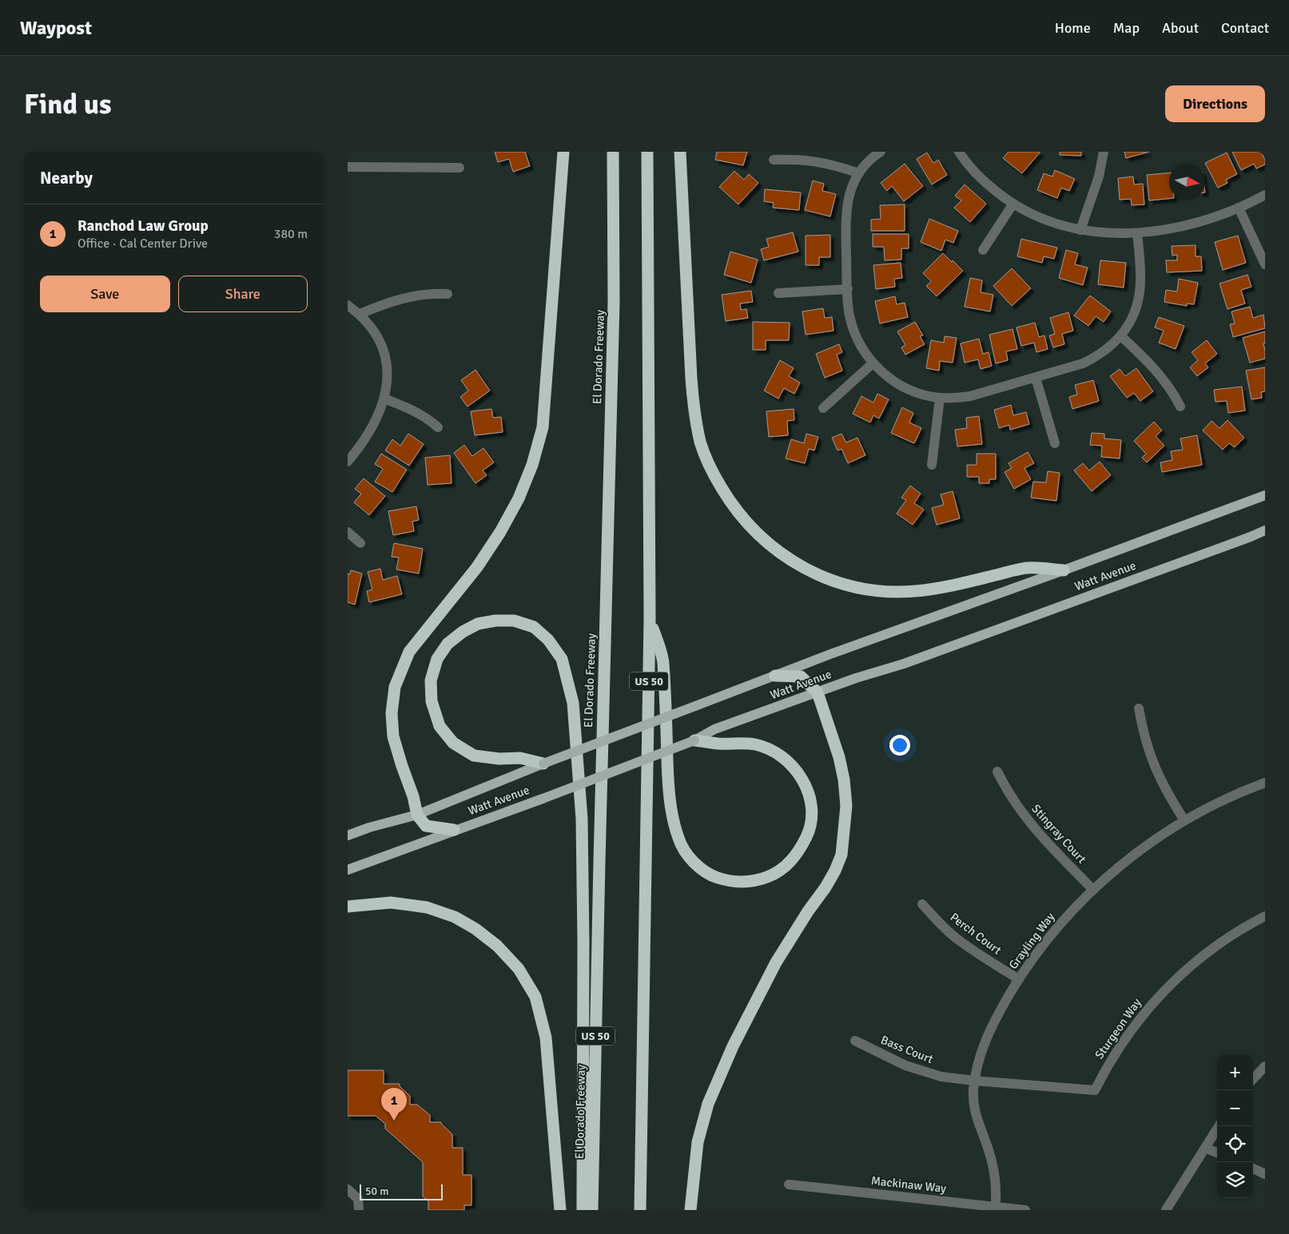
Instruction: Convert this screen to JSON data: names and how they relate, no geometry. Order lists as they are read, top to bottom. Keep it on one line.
{"streets":{"highway":["El Dorado Freeway","US 50"],"main road":["Watt Avenue"],"street":["Stingray Court","Perch Court","Grayling Way","Sturgeon Way","Bass Court","Mackinaw Way"]},"crossings":[["Stingray Court","Grayling Way"],["Perch Court","Grayling Way"],["Grayling Way","Sturgeon Way"],["Grayling Way","Bass Court"],["Grayling Way","Mackinaw Way"],["Sturgeon Way","Bass Court"]],"scale_bar":"50 m","north":"right","page":{"header":"Waypost","nav":["Home","Map","About","Contact"],"buttons":["Directions",["Save","Share"]],"title":"Find us","heading":"Nearby","list":[{"mark":"1","name":"Ranchod Law Group","note":"Office · Cal Center Drive","value":"380 m"}],"map_buttons":["+","−"],"pins":"1","scale":"50 m"}}
